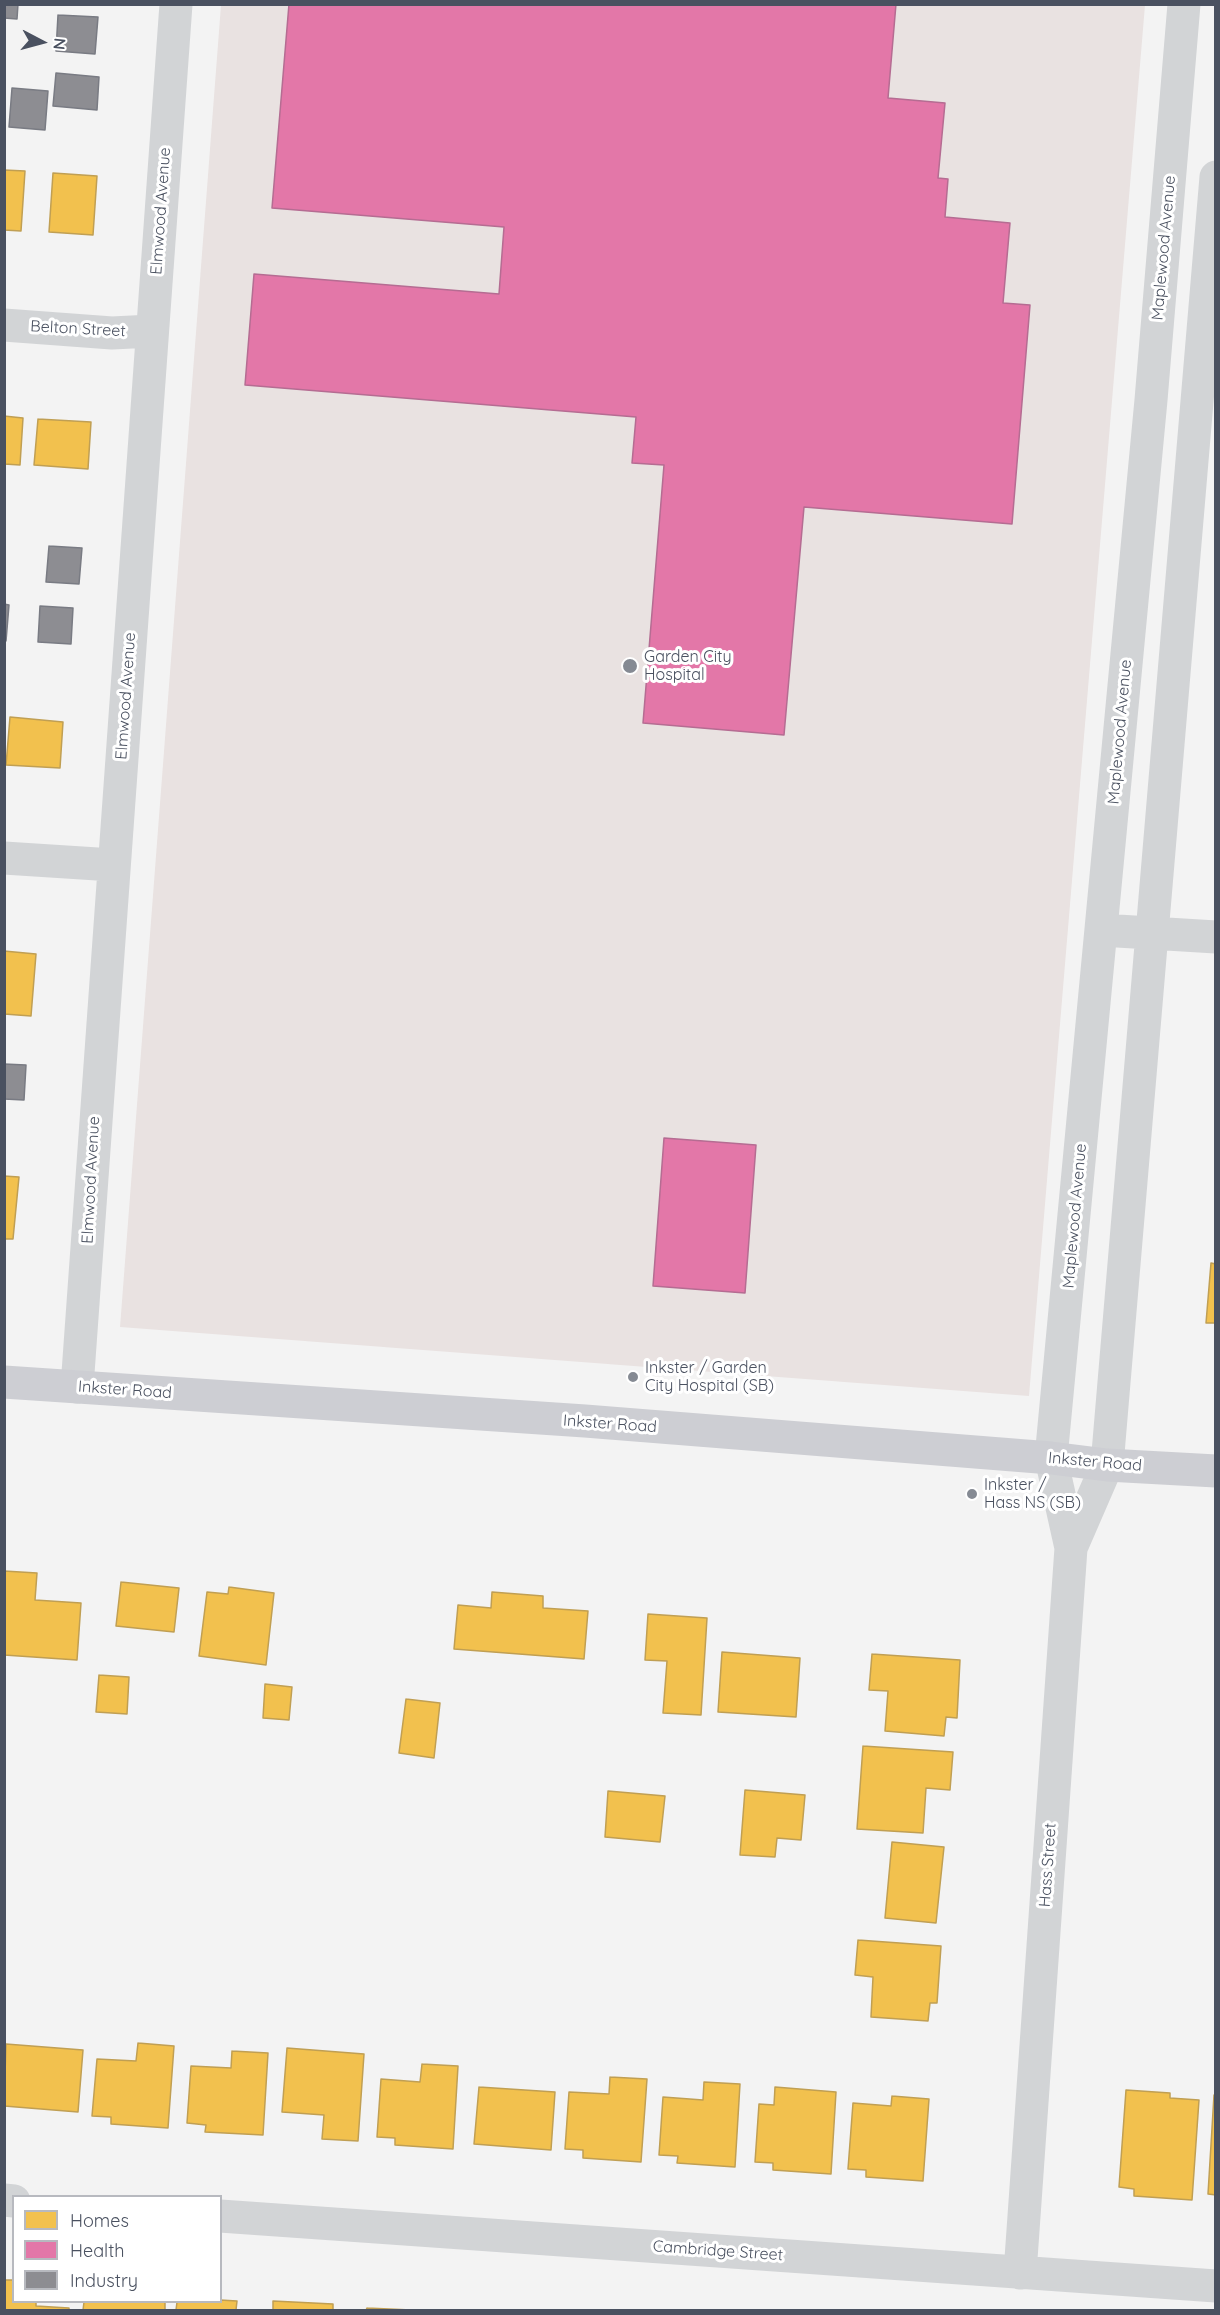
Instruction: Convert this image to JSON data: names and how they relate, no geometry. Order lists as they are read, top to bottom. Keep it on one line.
{"streets":{"main road":["Inkster Road"],"street":["Elmwood Avenue","Maplewood Avenue","Belton Street","Hass Street","Cambridge Street"]},"crossings":[["Elmwood Avenue","Belton Street"],["Elmwood Avenue","Inkster Road"],["Maplewood Avenue","Inkster Road"],["Maplewood Avenue","Hass Street"],["Inkster Road","Hass Street"],["Hass Street","Cambridge Street"]],"places":["Garden City Hospital","Inkster / Garden City Hospital (SB)","Inkster / Hass NS (SB)"],"legend":["Homes","Health","Industry"],"north":"right"}
